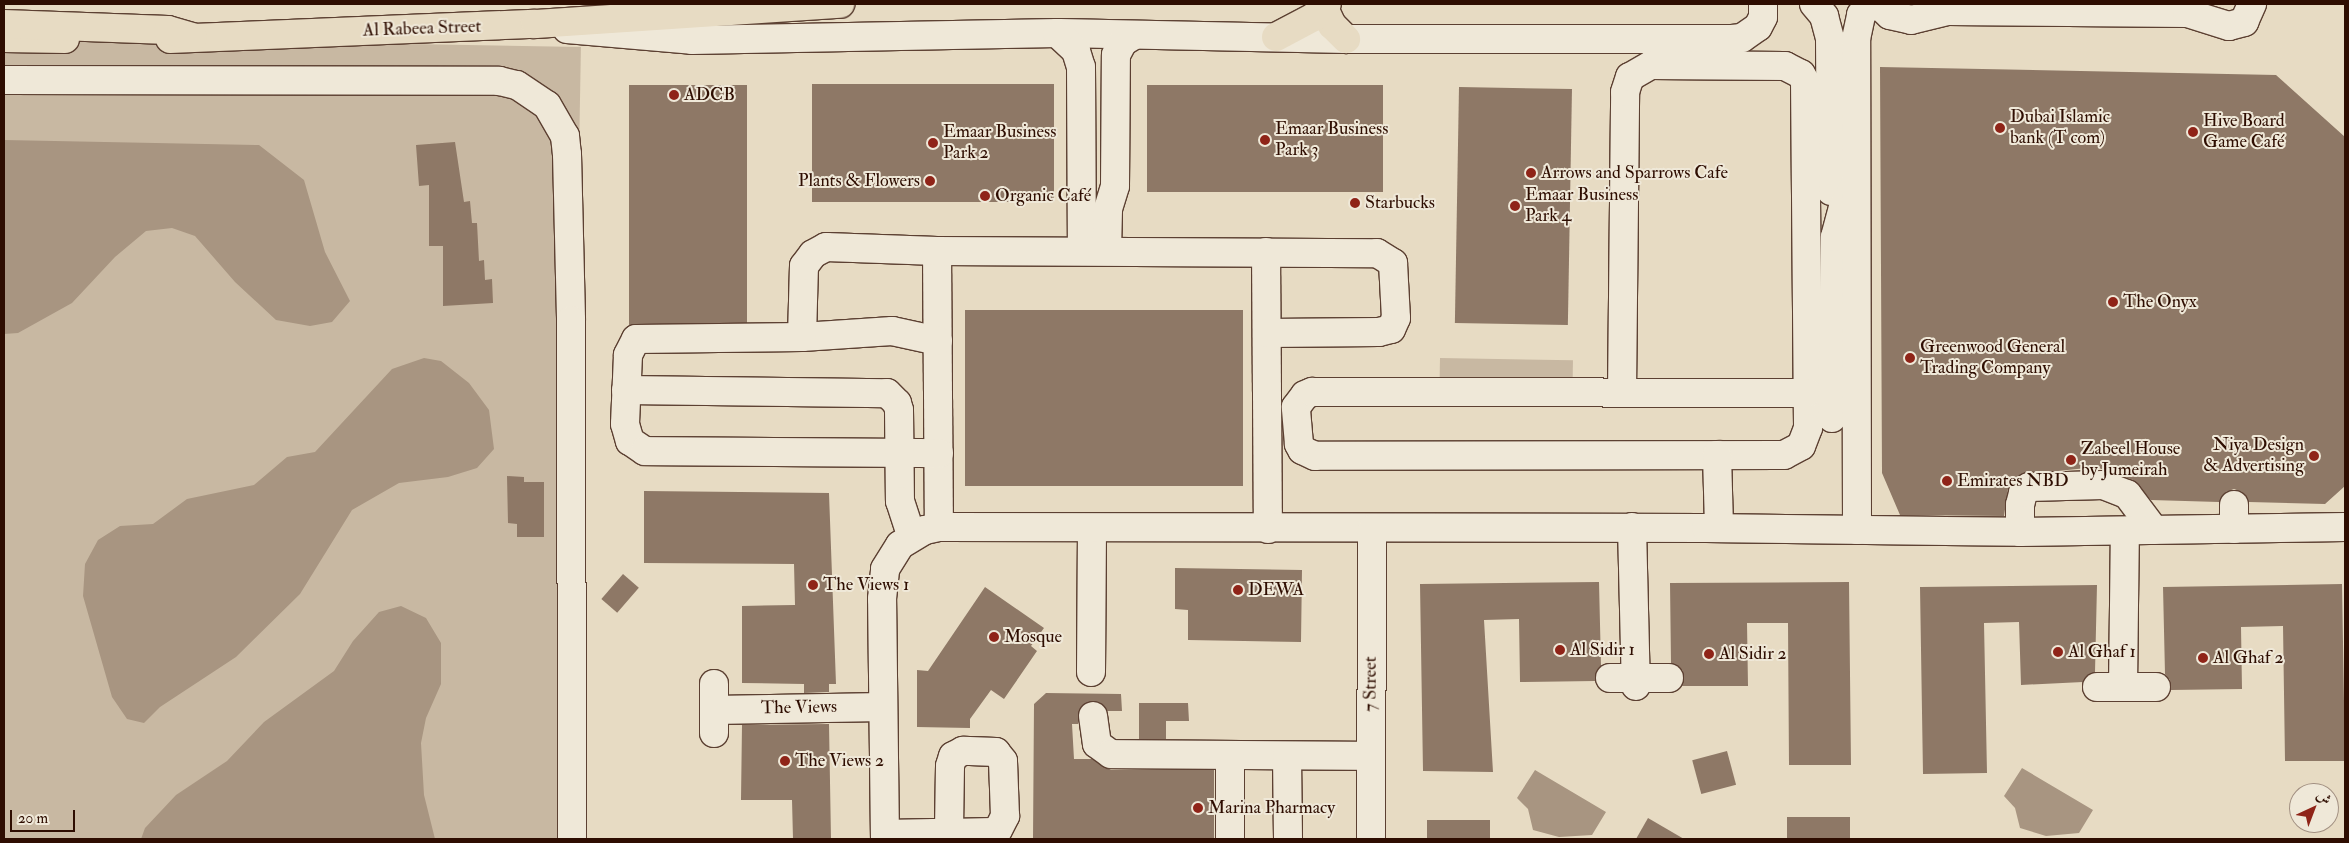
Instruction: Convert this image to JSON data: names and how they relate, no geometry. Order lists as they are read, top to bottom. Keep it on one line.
{"streets":{"main road":["Al Rabeea Street"],"street":["7 Street","The Views"]},"places":["ADCB","Dubai Islamic bank (T com)","Hive Board Game Café","Emaar Business Park 3","Emaar Business Park 2","Arrows and Sparrows Cafe","Plants & Flowers","Organic Café","Starbucks","Emaar Business Park 4","The Onyx","Greenwood General Trading Company","Niya Design & Advertising","Zabeel House by Jumeirah","Emirates NBD","The Views 1","DEWA","Mosque","Al Sidir 1","Al Ghaf 1","Al Sidir 2","Al Ghaf 2","The Views 2","Marina Pharmacy"],"scale_bar":"20 m","north":"top right"}
